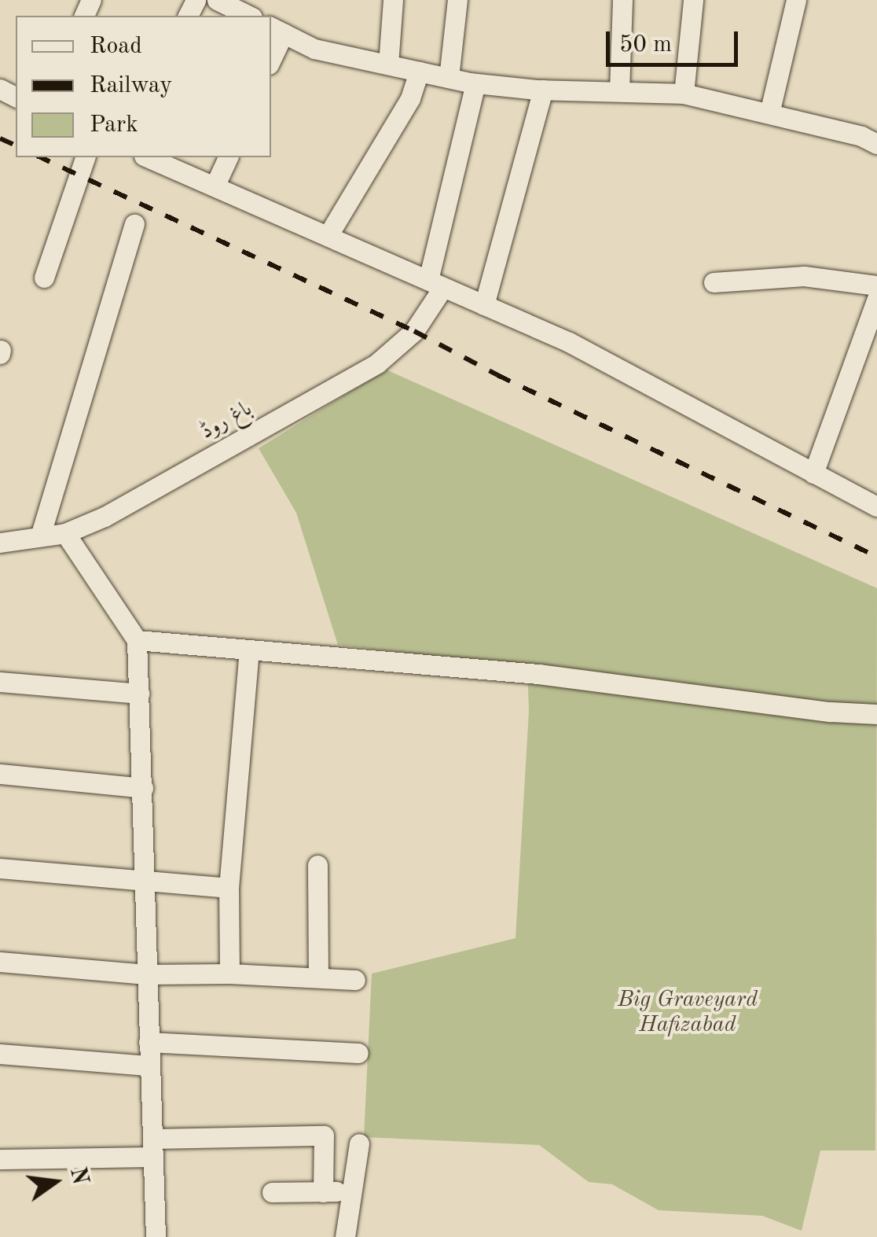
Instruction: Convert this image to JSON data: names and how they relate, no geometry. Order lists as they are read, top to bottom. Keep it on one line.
{"streets":{"street":["باغ روڈ"]},"parks":["Big Graveyard Hafizabad"],"legend":["Road","Railway","Park"],"scale_bar":"50 m","north":"right"}
